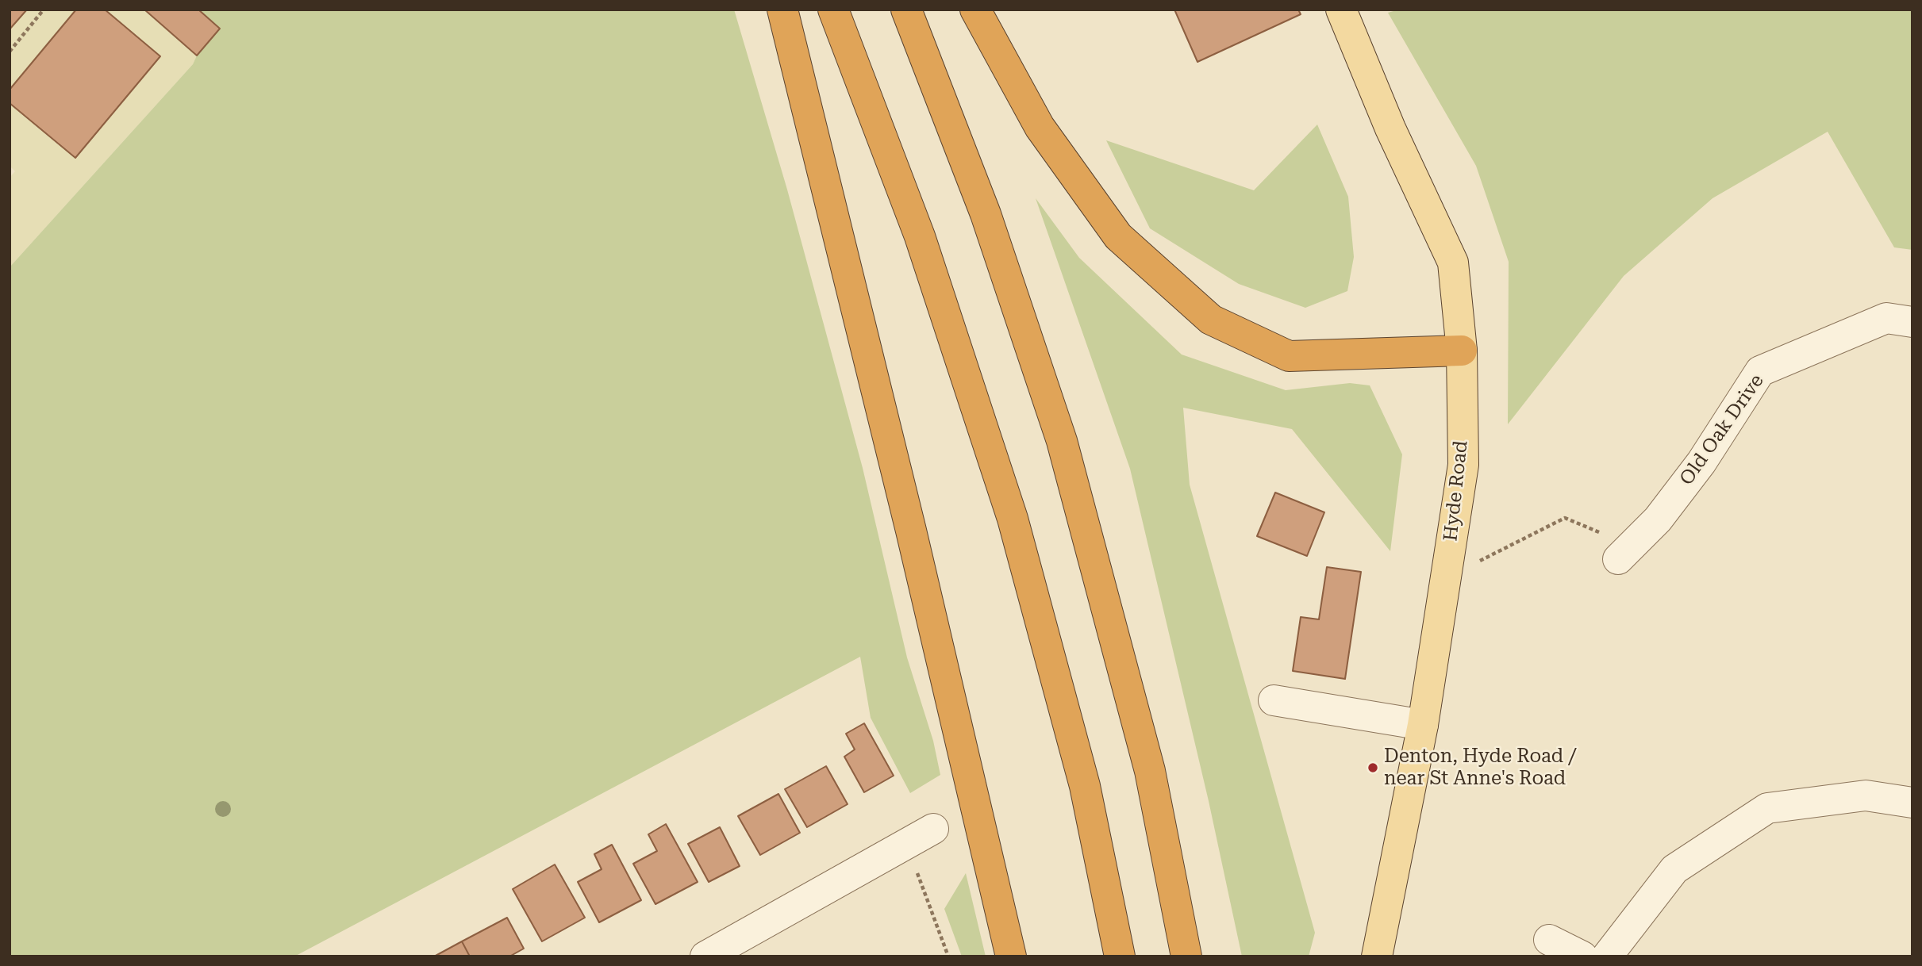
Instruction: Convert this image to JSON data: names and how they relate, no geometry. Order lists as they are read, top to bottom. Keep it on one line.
{"streets":{"main road":["Hyde Road"],"street":["Old Oak Drive"]},"places":["Denton, Hyde Road / near St Anne's Road"]}
